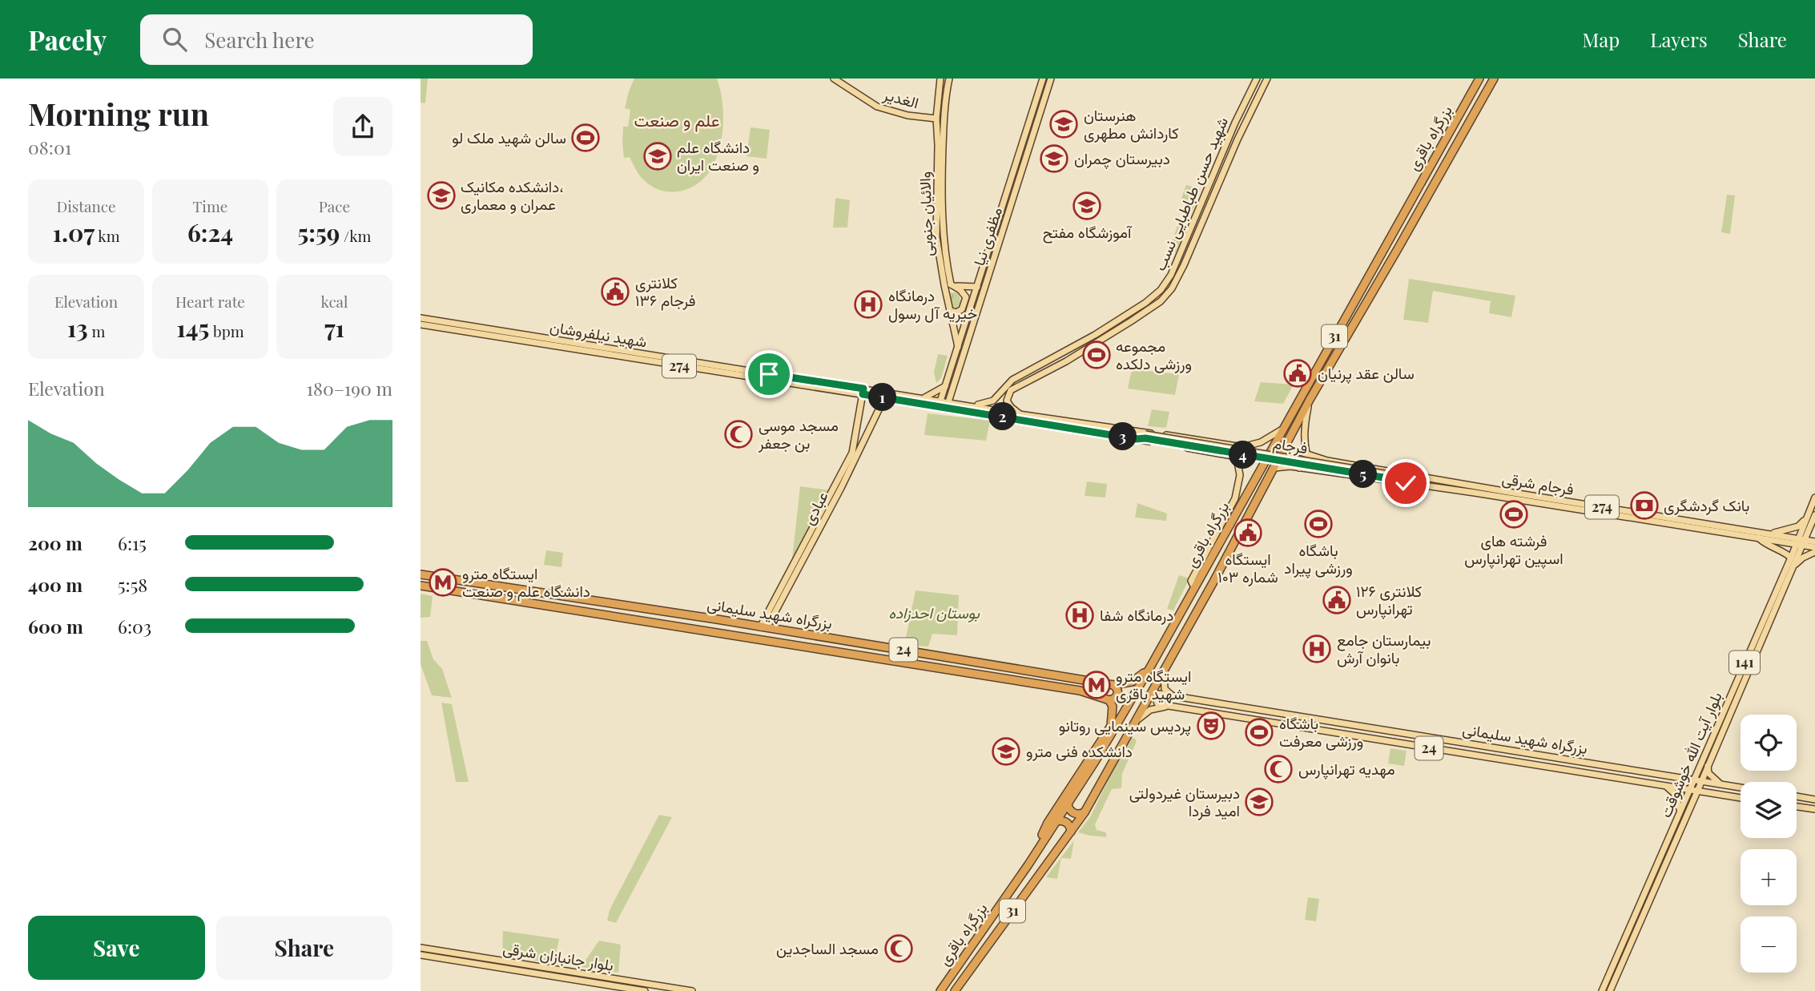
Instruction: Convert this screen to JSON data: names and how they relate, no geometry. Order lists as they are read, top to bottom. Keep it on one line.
{"streets":{"highway":["بزرگراه باقری","31","بزرگراه شهید سلیمانی","24"],"main road":["الغدیر","شهید حسن طباطبایی نسب","والائیان جنوبی","مظفری نیا","شهید نیلفروشان","274","فرجام","فرجام شرقی","عبادی","141","بلوار آیت الله خوشوقت","بلوار جانبازان شرقی"]},"crossings":[["الغدیر","والائیان جنوبی"],["بزرگراه باقری","31"],["بزرگراه باقری","24"],["شهید حسن طباطبایی نسب","شهید نیلفروشان"],["والائیان جنوبی","مظفری نیا"],["مظفری نیا","شهید نیلفروشان"],["شهید نیلفروشان","فرجام"],["شهید نیلفروشان","عبادی"],["فرجام","فرجام شرقی"],["فرجام شرقی","بلوار آیت الله خوشوقت"],["عبادی","بزرگراه شهید سلیمانی"],["بزرگراه شهید سلیمانی","24"],["بزرگراه شهید سلیمانی","بلوار آیت الله خوشوقت"]],"districts":["علم و صنعت"],"parks":["بوستان احدزاده"],"places":{"school or university":["هنرستان کاردانش مطهری","دانشگاه علم و صنعت ایران","دبیرستان چمران","دانشکده مکانیک، عمران و معماری","آموزشگاه مفتح","دانشکده فنی مترو","دبیرستان غیردولتی امید فردا"],"sports":["سالن شهید ملک لو","مجموعه ورزشی دلکده","فرشته های اسپین تهرانپارس","باشگاه ورزشی پیراد","باشگاه ورزشی معرفت"],"public building":["کلانتری ۱۳۶ فرجام","سالن عقد پرنیان","ایستگاه شماره ۱۰۳","کلانتری ۱۲۶ تهرانپارس"],"hospital":["درمانگاه خیریه آل رسول","درمانگاه شفا","بیمارستان جامع بانوان آرش"],"mosque":["مسجد موسی بن جعفر","مهدیه تهرانپارس","مسجد الساجدین"],"bank":["بانک گردشگری"],"metro station":["ایستگاه مترو دانشگاه علم و صنعت","ایستگاه مترو شهید باقری"],"theatre":["پردیس سینمایی روتانو"]},"page":{"header":"Pacely","search":"Search here","nav":["Map","Layers","Share"],"heading":["Morning run","08:01"],"stats":[["Distance","1.07 km"],["Time","6:24"],["Pace","5:59 /km"],["Elevation","13 m"],["Heart rate","145 bpm"],["kcal","71"]],"chart":["Elevation","180–190 m"],"pins":["1","2","3","4","5"],"list":[{"name":"200 m","note":"6:15"},{"name":"400 m","note":"5:58"},{"name":"600 m","note":"6:03"}],"map_buttons":["+","−"],"buttons":["Save","Share"]}}
